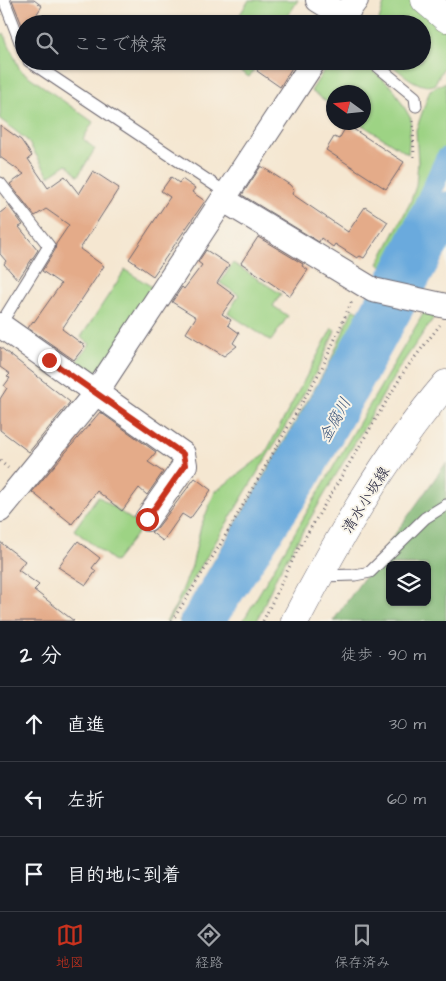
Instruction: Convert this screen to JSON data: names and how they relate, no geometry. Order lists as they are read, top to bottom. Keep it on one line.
{"streets":{"main road":["清水小坂線"]},"water":["金腐川"],"north":"left","page":{"search":"ここで検索","heading":["2 分","徒歩 · 90 m"],"list":[["直進","30 m"],["左折","60 m"],"目的地に到着"],"nav":["地図","経路","保存済み"]}}
